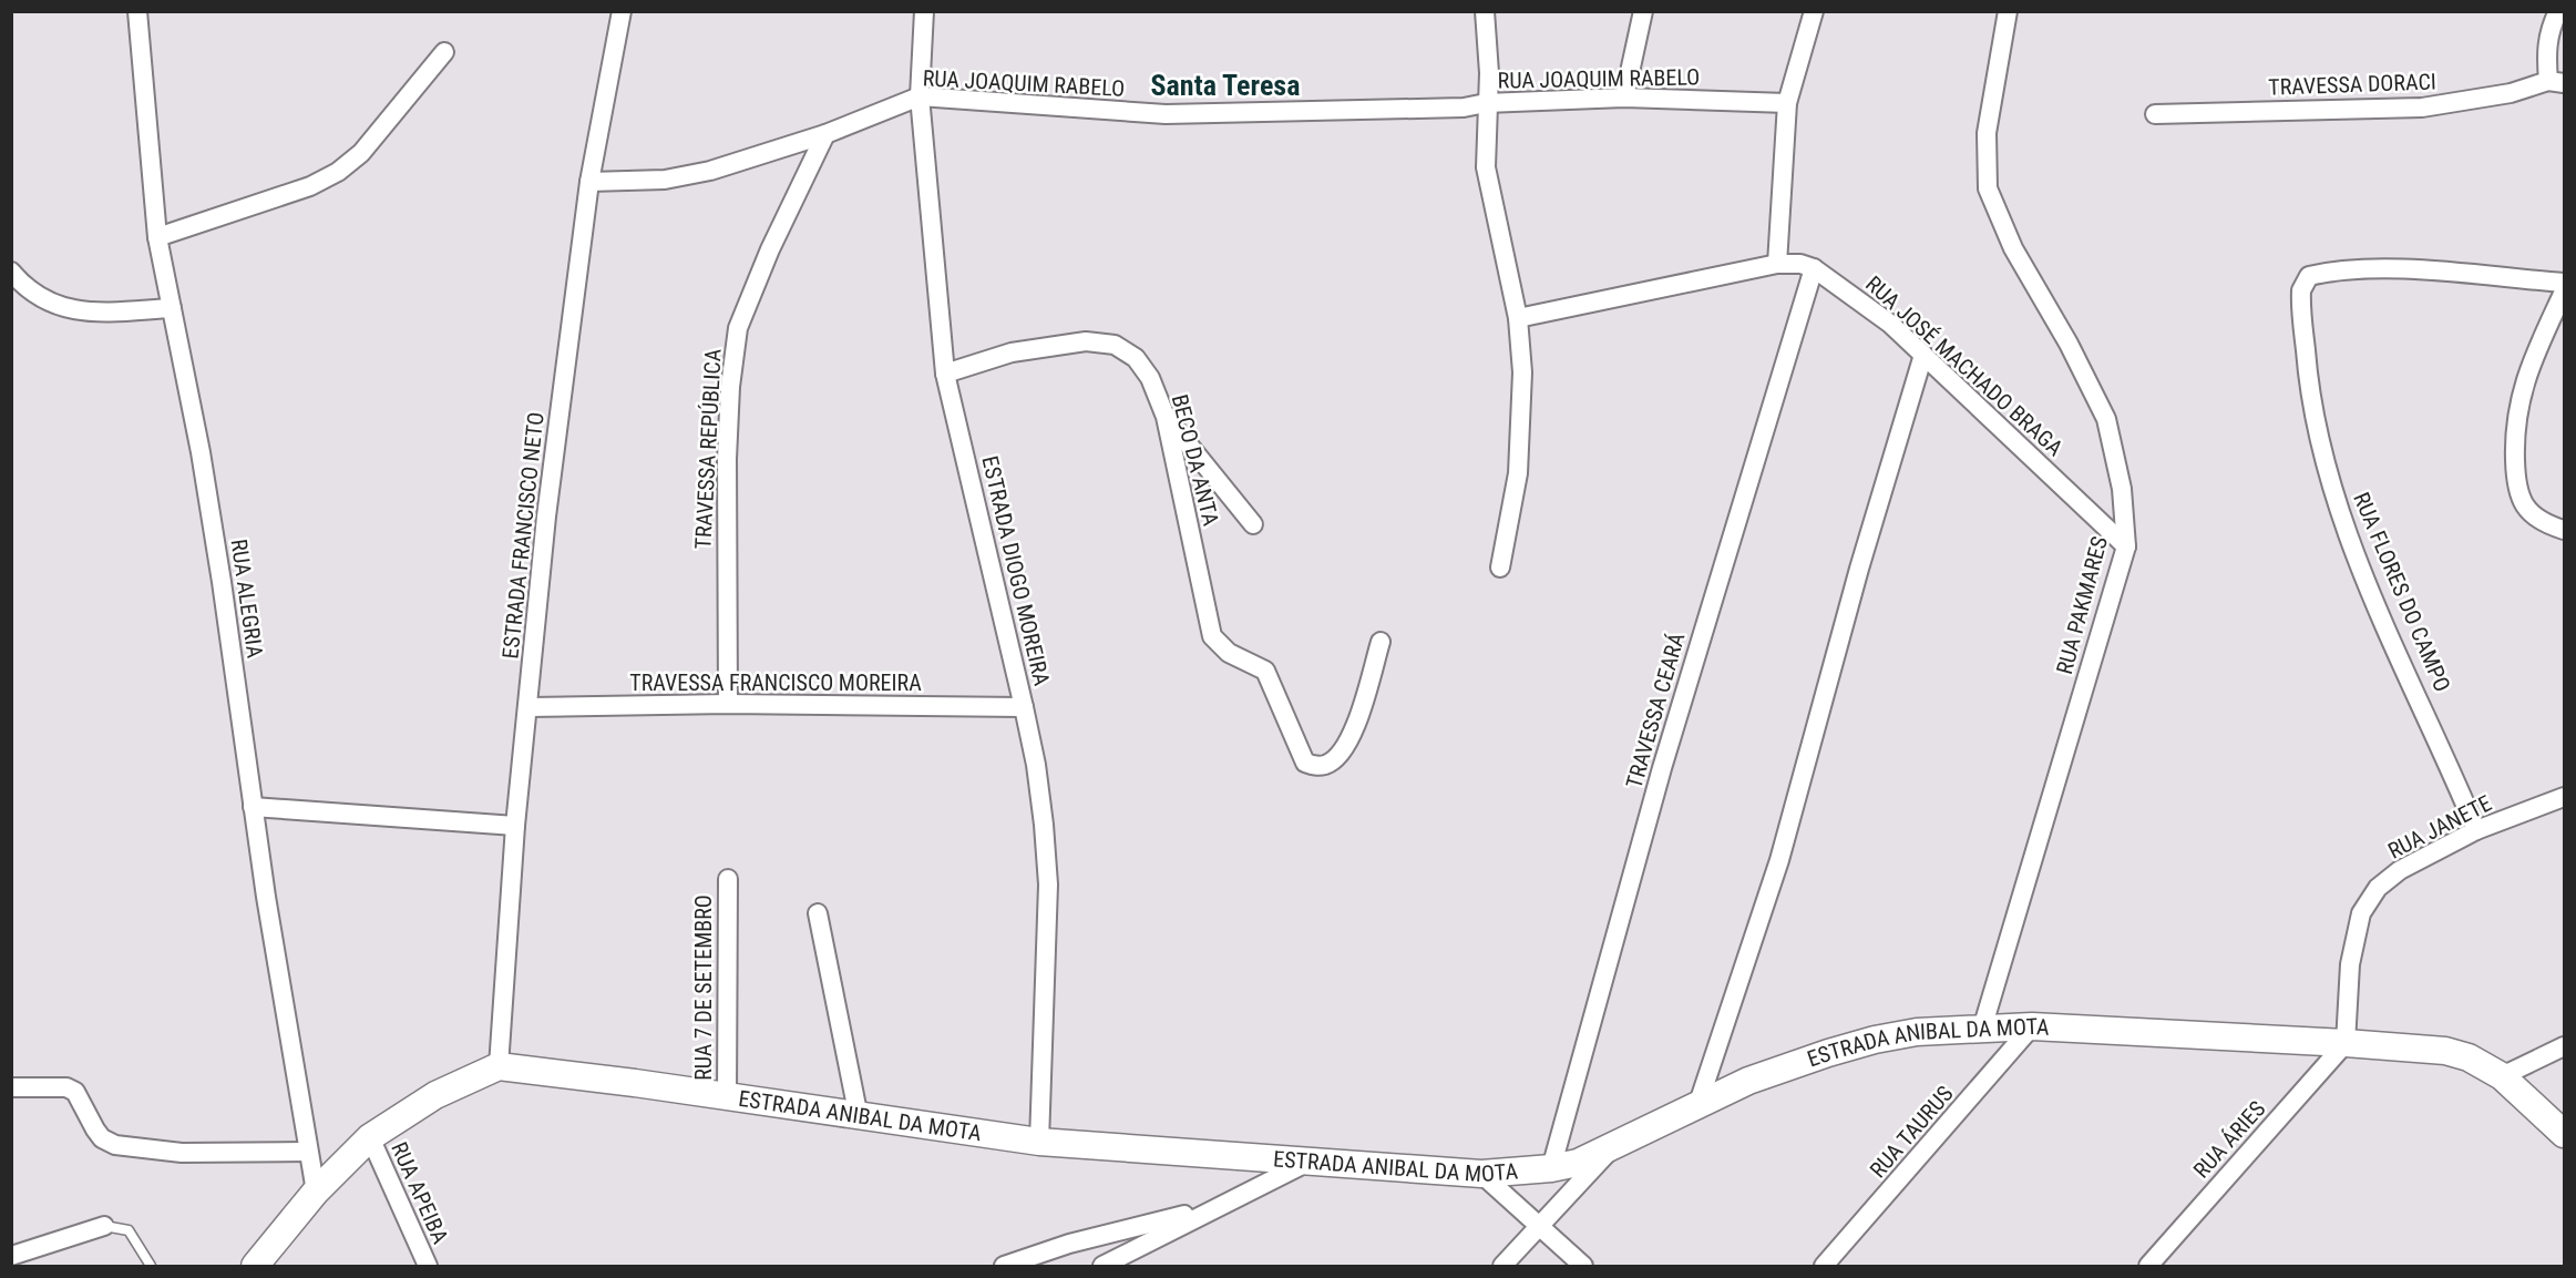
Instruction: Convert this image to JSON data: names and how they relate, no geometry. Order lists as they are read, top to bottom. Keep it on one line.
{"streets":{"street":["RUA JOAQUIM RABELO","TRAVESSA DORACI","RUA JOSÉ MACHADO BRAGA","TRAVESSA REPÚBLICA","BECO DA ANTA","ESTRADA FRANCISCO NETO","ESTRADA DIOGO MOREIRA","RUA FLORES DO CAMPO","RUA ALEGRIA","RUA PAKMARES","TRAVESSA FRANCISCO MOREIRA","TRAVESSA CEARÁ","RUA JANETE","RUA 7 DE SETEMBRO","ESTRADA ANIBAL DA MOTA","RUA TAURUS","RUA ÁRIES","RUA APEIBA"]},"crossings":[["RUA JOAQUIM RABELO","TRAVESSA REPÚBLICA"],["RUA JOAQUIM RABELO","ESTRADA FRANCISCO NETO"],["RUA JOAQUIM RABELO","ESTRADA DIOGO MOREIRA"],["RUA JOSÉ MACHADO BRAGA","RUA PAKMARES"],["RUA JOSÉ MACHADO BRAGA","TRAVESSA CEARÁ"],["TRAVESSA REPÚBLICA","TRAVESSA FRANCISCO MOREIRA"],["BECO DA ANTA","ESTRADA DIOGO MOREIRA"],["ESTRADA FRANCISCO NETO","TRAVESSA FRANCISCO MOREIRA"],["ESTRADA FRANCISCO NETO","ESTRADA ANIBAL DA MOTA"],["ESTRADA DIOGO MOREIRA","TRAVESSA FRANCISCO MOREIRA"],["ESTRADA DIOGO MOREIRA","ESTRADA ANIBAL DA MOTA"],["RUA FLORES DO CAMPO","RUA JANETE"],["RUA PAKMARES","ESTRADA ANIBAL DA MOTA"],["TRAVESSA CEARÁ","ESTRADA ANIBAL DA MOTA"],["RUA JANETE","ESTRADA ANIBAL DA MOTA"],["RUA JANETE","RUA ÁRIES"],["RUA 7 DE SETEMBRO","ESTRADA ANIBAL DA MOTA"],["ESTRADA ANIBAL DA MOTA","RUA TAURUS"],["ESTRADA ANIBAL DA MOTA","RUA ÁRIES"]],"districts":["Santa Teresa"]}
